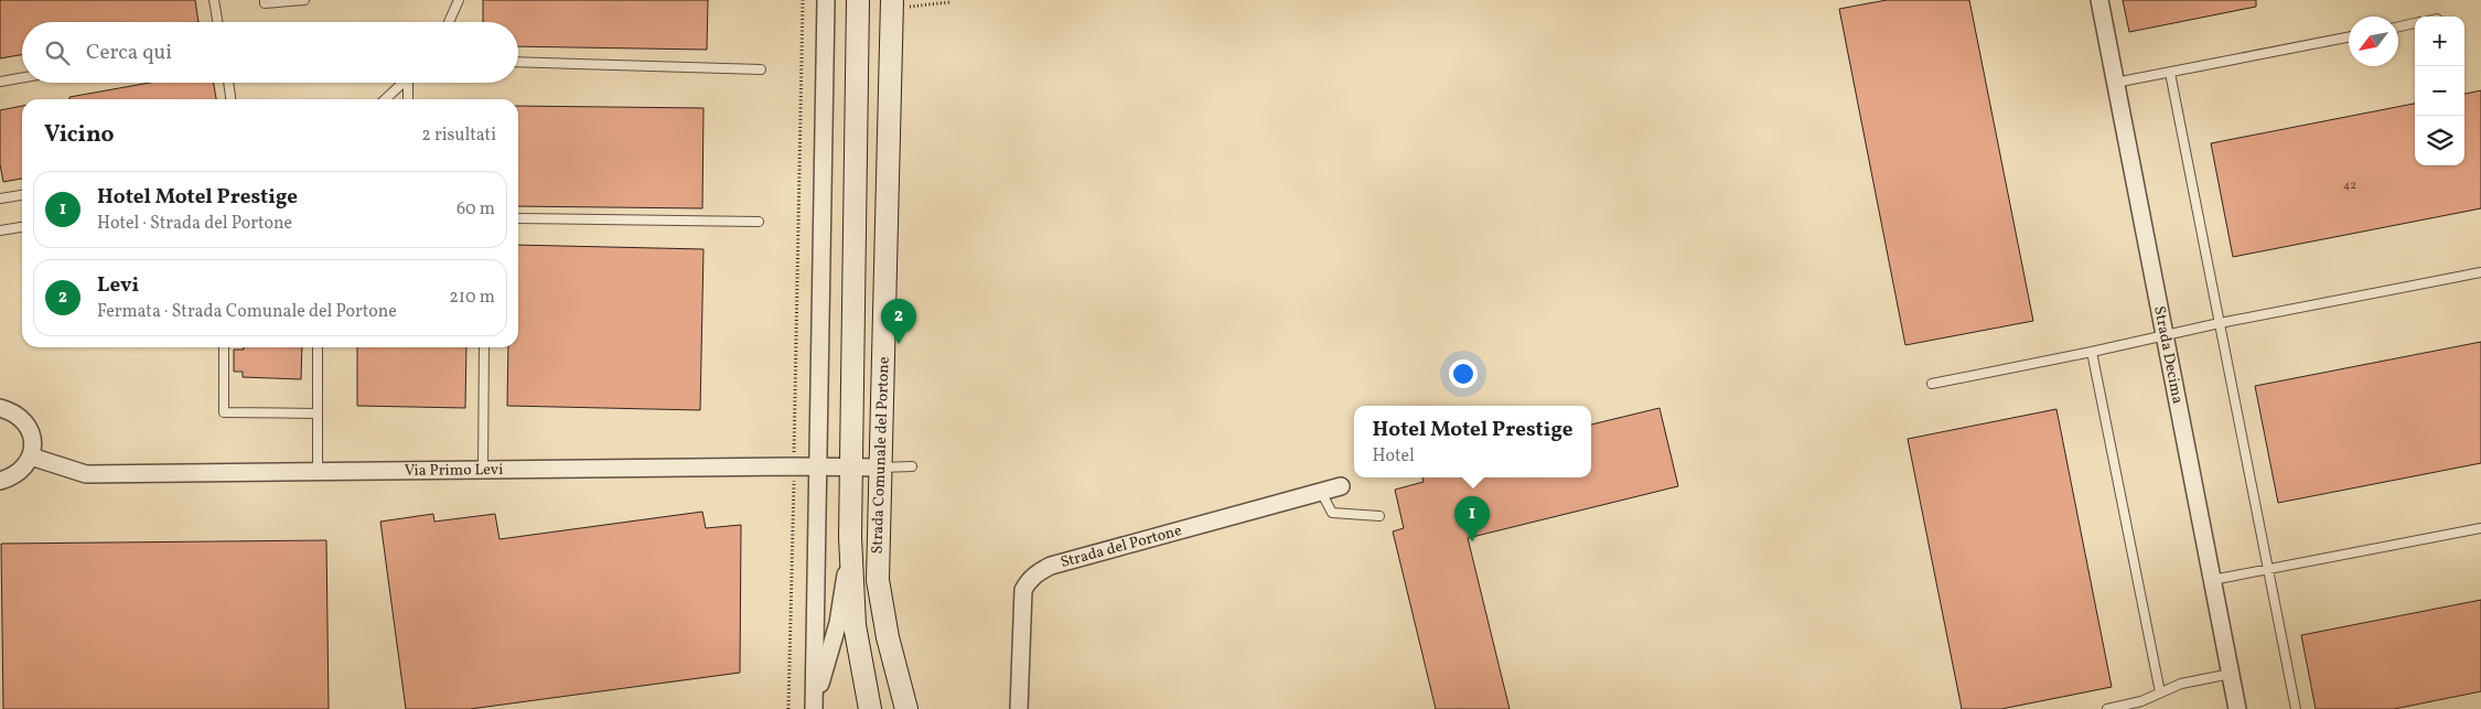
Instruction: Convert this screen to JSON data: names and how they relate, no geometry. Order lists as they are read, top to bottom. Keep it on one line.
{"streets":{"street":["Strada Decima","Strada Comunale del Portone","Via Primo Levi","Strada del Portone"]},"crossings":[["Strada Comunale del Portone","Via Primo Levi"]],"house_numbers":["42"],"north":"bottom left","page":{"map_buttons":["+","−"],"search":"Cerca qui","heading":["Vicino","2 risultati"],"list":[{"mark":"1","name":"Hotel Motel Prestige","note":"Hotel · Strada del Portone","value":"60 m"},{"mark":"2","name":"Levi","note":"Fermata · Strada Comunale del Portone","value":"210 m"}],"pins":["2","1"],"popup":["Hotel Motel Prestige","Hotel"]}}
